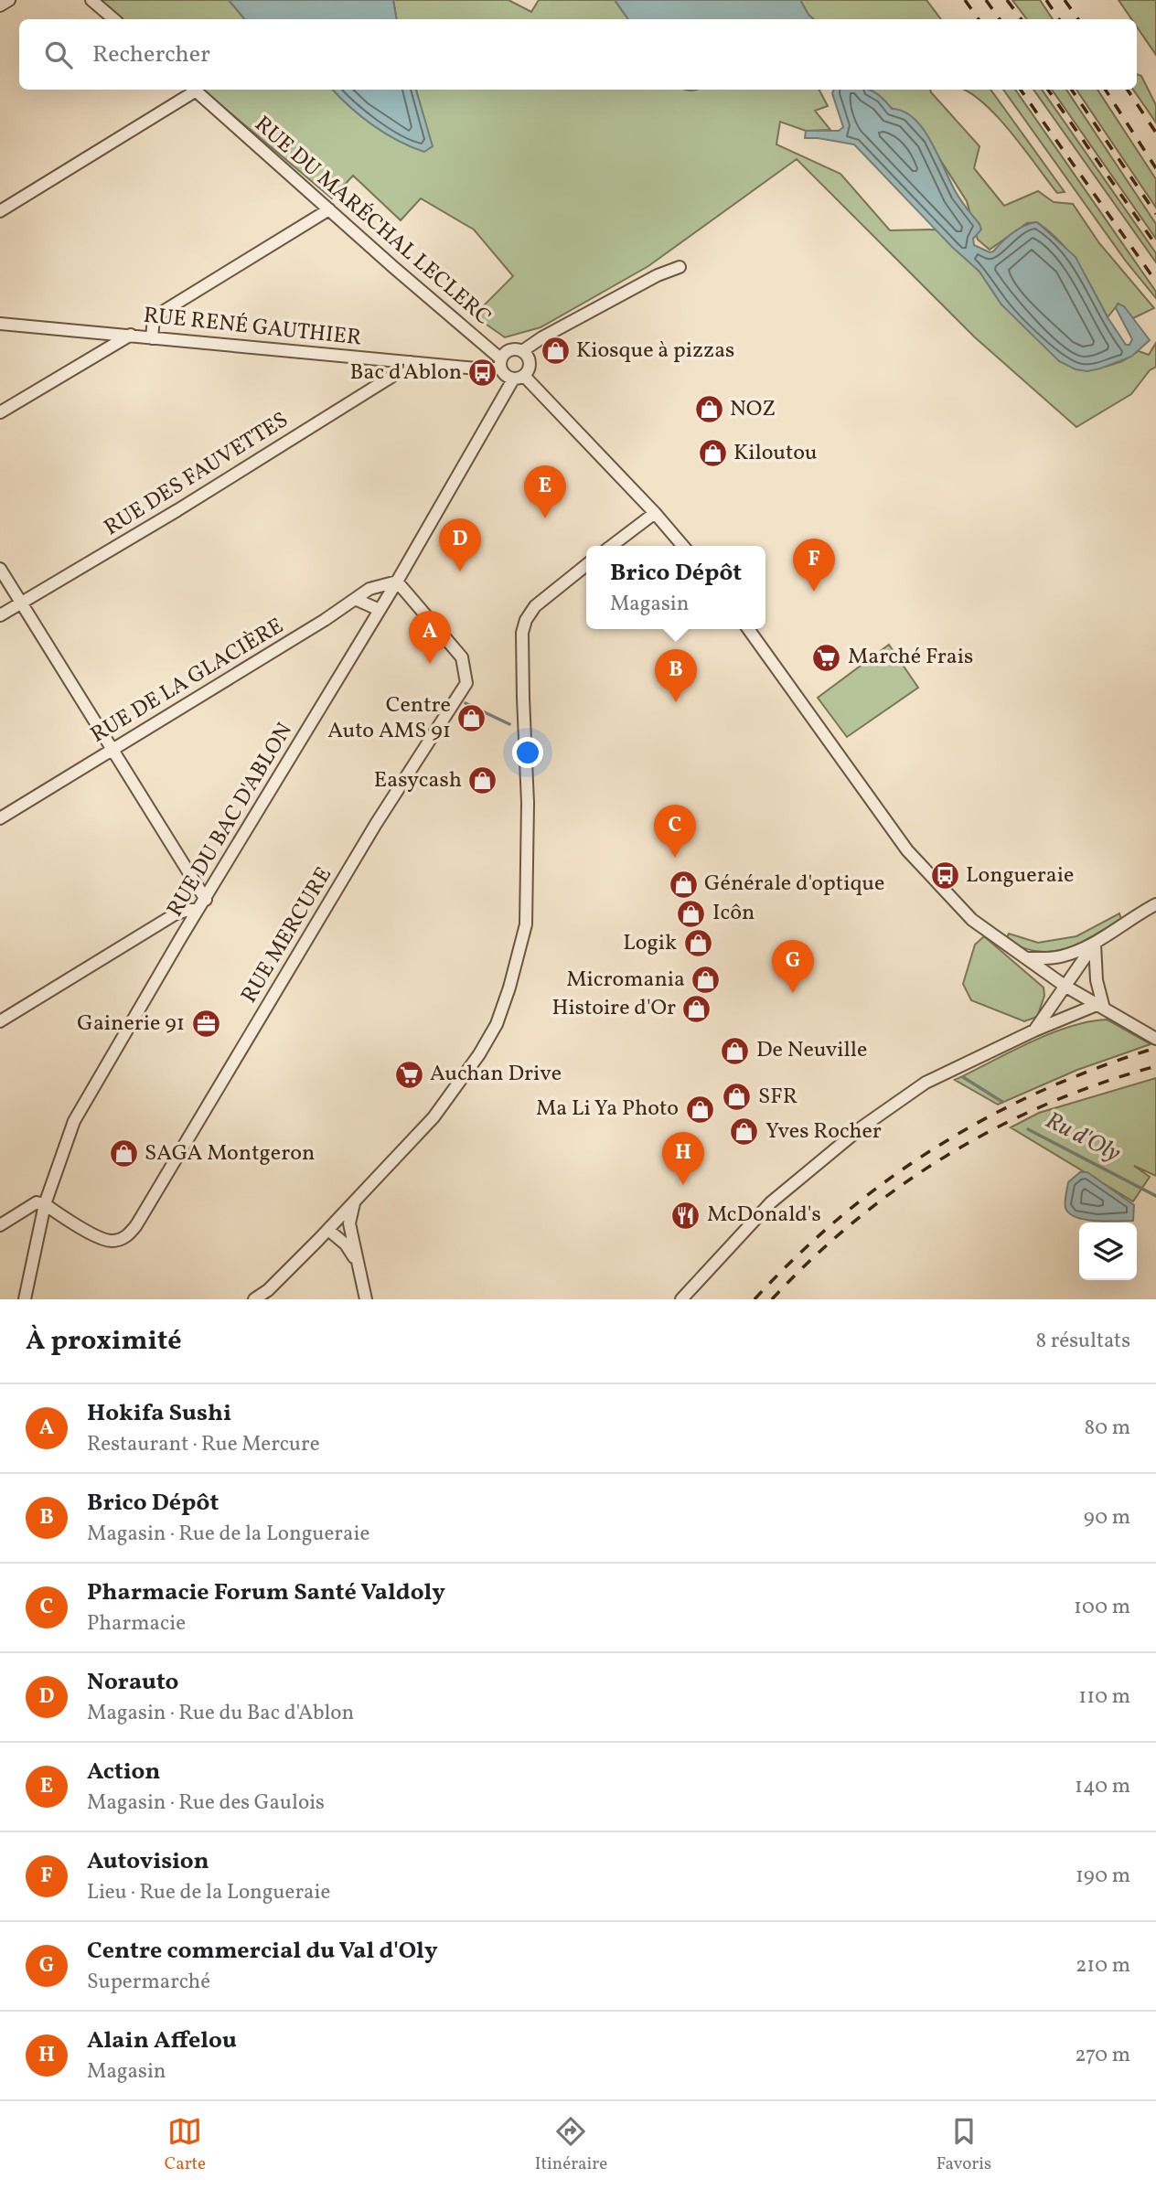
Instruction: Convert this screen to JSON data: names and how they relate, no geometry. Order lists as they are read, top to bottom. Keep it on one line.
{"streets":{"street":["RUE DU MARÉCHAL LECLERC","RUE RENÉ GAUTHIER","RUE DES FAUVETTES","RUE DE LA GLACIÈRE","RUE DU BAC D'ABLON","RUE MERCURE"]},"crossings":[["RUE DU MARÉCHAL LECLERC","RUE RENÉ GAUTHIER"],["RUE DU MARÉCHAL LECLERC","RUE DU BAC D'ABLON"],["RUE RENÉ GAUTHIER","RUE DES FAUVETTES"],["RUE RENÉ GAUTHIER","RUE DU BAC D'ABLON"],["RUE DE LA GLACIÈRE","RUE DU BAC D'ABLON"],["RUE DE LA GLACIÈRE","RUE MERCURE"],["RUE DU BAC D'ABLON","RUE MERCURE"]],"water":["Ru d'Oly"],"places":{"shop":["Kiosque à pizzas","NOZ","Kiloutou","Centre Auto AMS 91","Easycash","Générale d'optique","Icôn","Logik","Micromania","Histoire d'Or","De Neuville","SFR","Ma Li Ya Photo","Yves Rocher","SAGA Montgeron"],"bus stop":["Bac d'Ablon","Longueraie"],"supermarket":["Marché Frais","Auchan Drive"],"office":["Gainerie 91"],"restaurant":["McDonald's"]},"page":{"search":"Rechercher","pins":["E","D","F","A","B","C","G","H"],"popup":["Brico Dépôt","Magasin"],"heading":["À proximité","8 résultats"],"list":[{"mark":"A","name":"Hokifa Sushi","note":"Restaurant · Rue Mercure","value":"80 m"},{"mark":"B","name":"Brico Dépôt","note":"Magasin · Rue de la Longueraie","value":"90 m"},{"mark":"C","name":"Pharmacie Forum Santé Valdoly","note":"Pharmacie","value":"100 m"},{"mark":"D","name":"Norauto","note":"Magasin · Rue du Bac d'Ablon","value":"110 m"},{"mark":"E","name":"Action","note":"Magasin · Rue des Gaulois","value":"140 m"},{"mark":"F","name":"Autovision","note":"Lieu · Rue de la Longueraie","value":"190 m"},{"mark":"G","name":"Centre commercial du Val d'Oly","note":"Supermarché","value":"210 m"},{"mark":"H","name":"Alain Affelou","note":"Magasin","value":"270 m"}],"nav":["Carte","Itinéraire","Favoris"]}}
